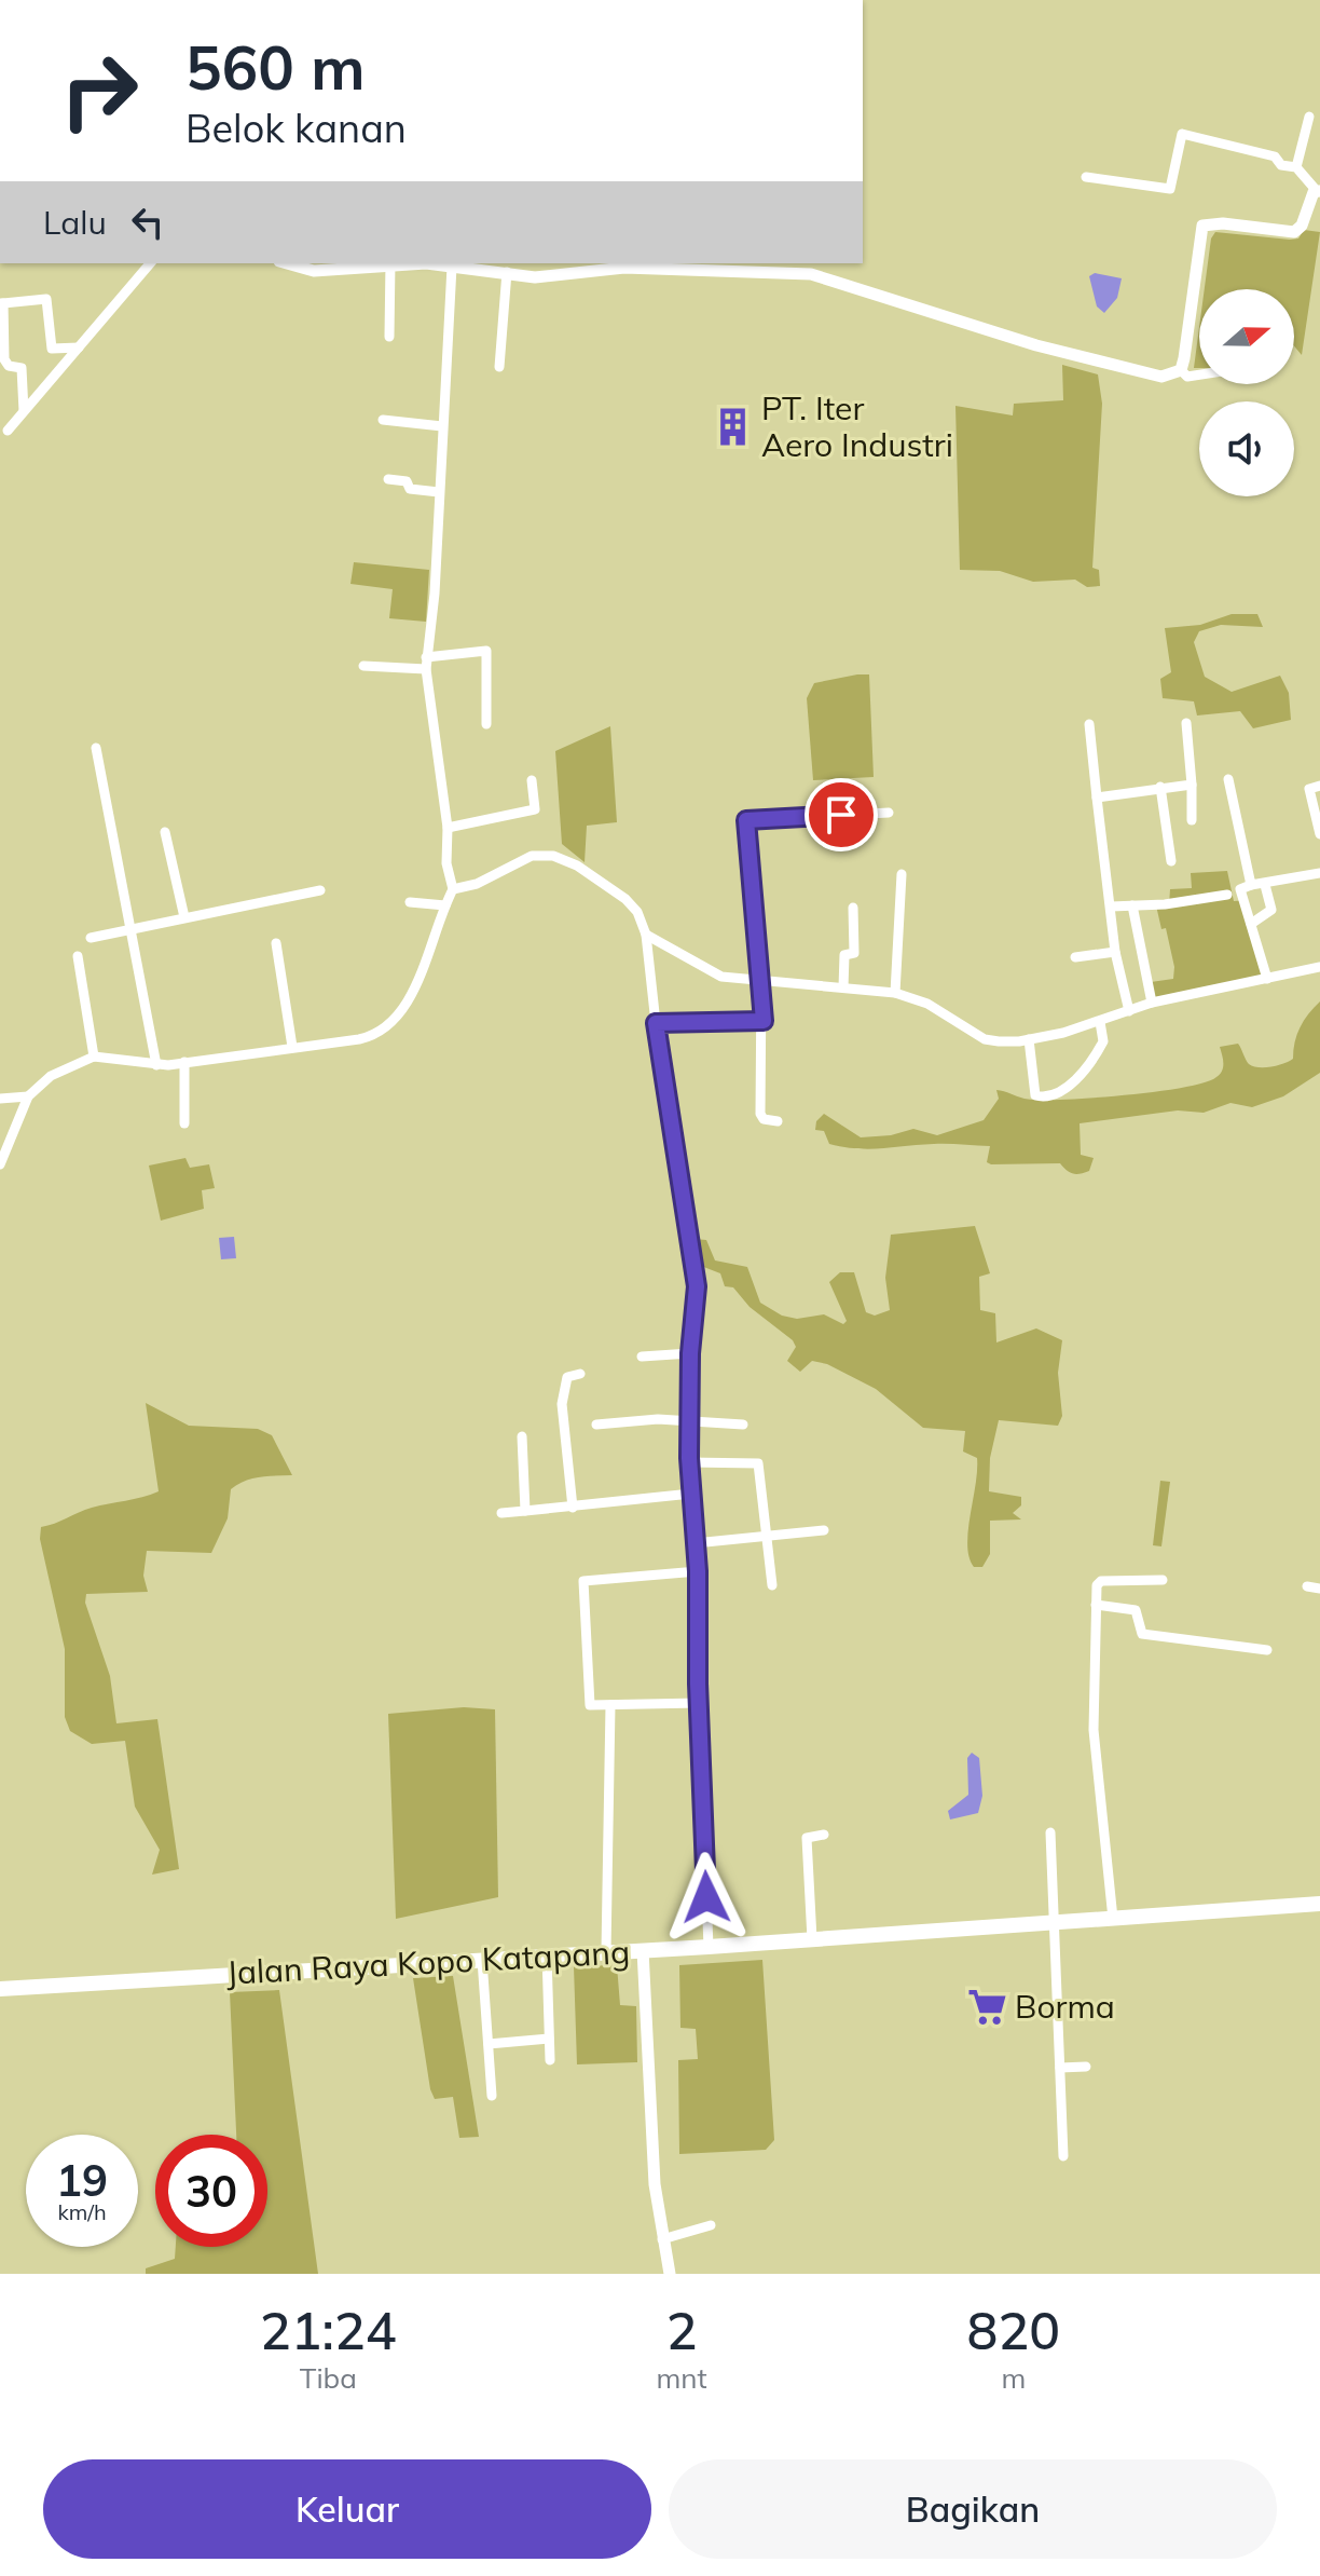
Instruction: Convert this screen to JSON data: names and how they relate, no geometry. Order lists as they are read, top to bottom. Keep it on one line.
{"streets":{"main road":["Jalan Raya Kopo Katapang"]},"places":{"building":["PT. Iter Aero Industri"],"supermarket":["Borma"]},"north":"right","page":{"turn":["560 m","Belok kanan"],"then":"Lalu","speed":"19 km/h","limit":"30","eta":["21:24","Tiba","2","mnt","820","m"],"buttons":["Keluar","Bagikan"]}}
